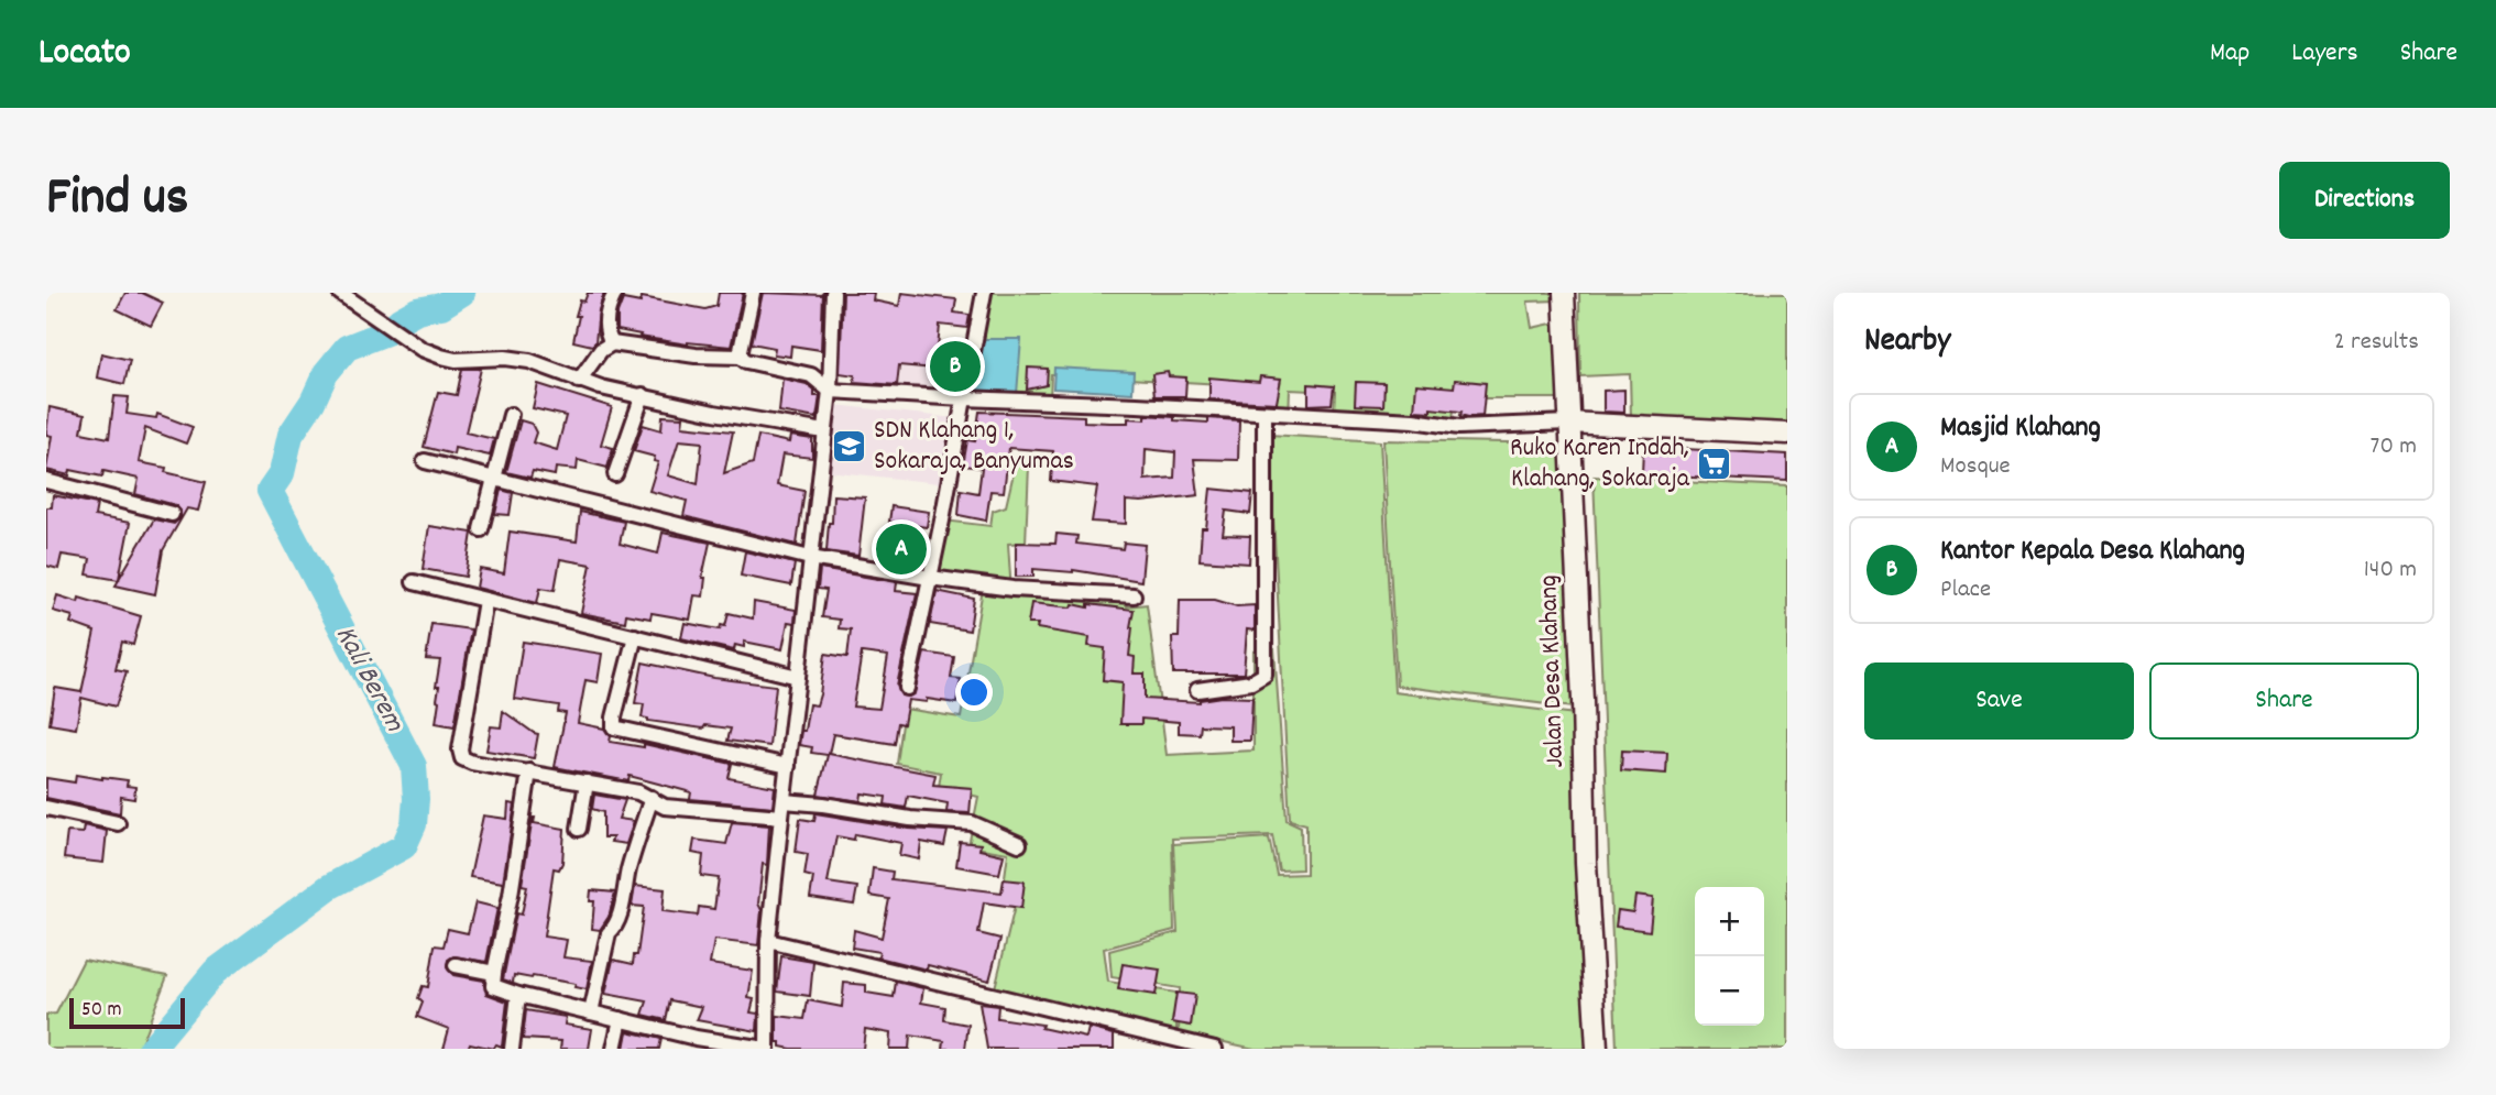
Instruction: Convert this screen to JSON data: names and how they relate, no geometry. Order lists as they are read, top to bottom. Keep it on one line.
{"streets":{"street":["Jalan Desa Klahang"]},"water":["Kali Berem"],"places":{"school or university":["SDN Klahang 1, Sokaraja, Banyumas"],"supermarket":["Ruko Karen Indah, Klahang, Sokaraja"]},"scale_bar":"50 m","page":{"header":"Locato","nav":["Map","Layers","Share"],"title":"Find us","buttons":["Directions",["Save","Share"]],"heading":["Nearby","2 results"],"pins":["B","A"],"list":[{"mark":"A","name":"Masjid Klahang","note":"Mosque","value":"70 m"},{"mark":"B","name":"Kantor Kepala Desa Klahang","note":"Place","value":"140 m"}],"map_buttons":["+","−"],"scale":"50 m"}}
